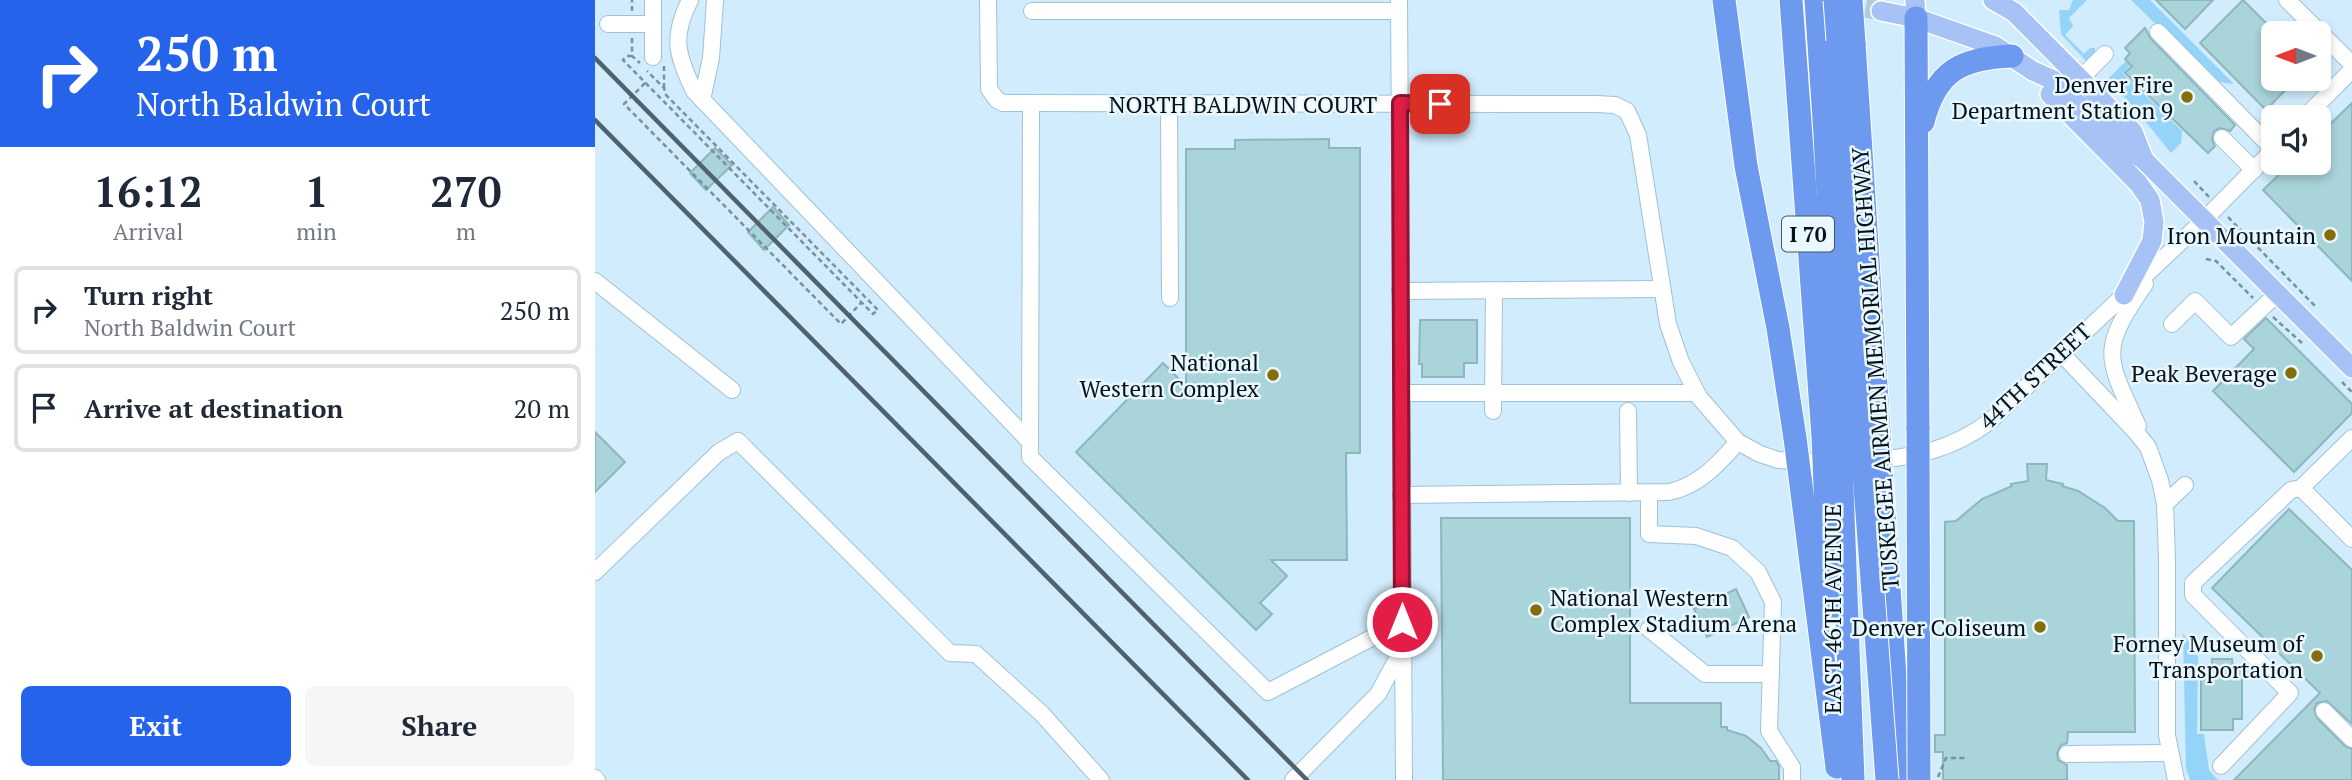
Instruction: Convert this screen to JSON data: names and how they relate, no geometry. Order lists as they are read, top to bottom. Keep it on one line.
{"streets":{"highway":["I 70","TUSKEGEE AIRMEN MEMORIAL HIGHWAY"],"street":["NORTH BALDWIN COURT","44TH STREET","EAST 46TH AVENUE"]},"crossings":[["TUSKEGEE AIRMEN MEMORIAL HIGHWAY","EAST 46TH AVENUE"],["44TH STREET","EAST 46TH AVENUE"]],"places":["Denver Fire Department Station 9","Iron Mountain","Peak Beverage","National Western Complex","National Western Complex Stadium Arena","Denver Coliseum","Forney Museum of Transportation"],"north":"left","page":{"turn":["250 m","North Baldwin Court"],"eta":["16:12","Arrival","1","min","270","m"],"list":[{"name":"Turn right","note":"North Baldwin Court","value":"250 m"},{"name":"Arrive at destination","value":"20 m"}],"buttons":["Exit","Share"]}}
